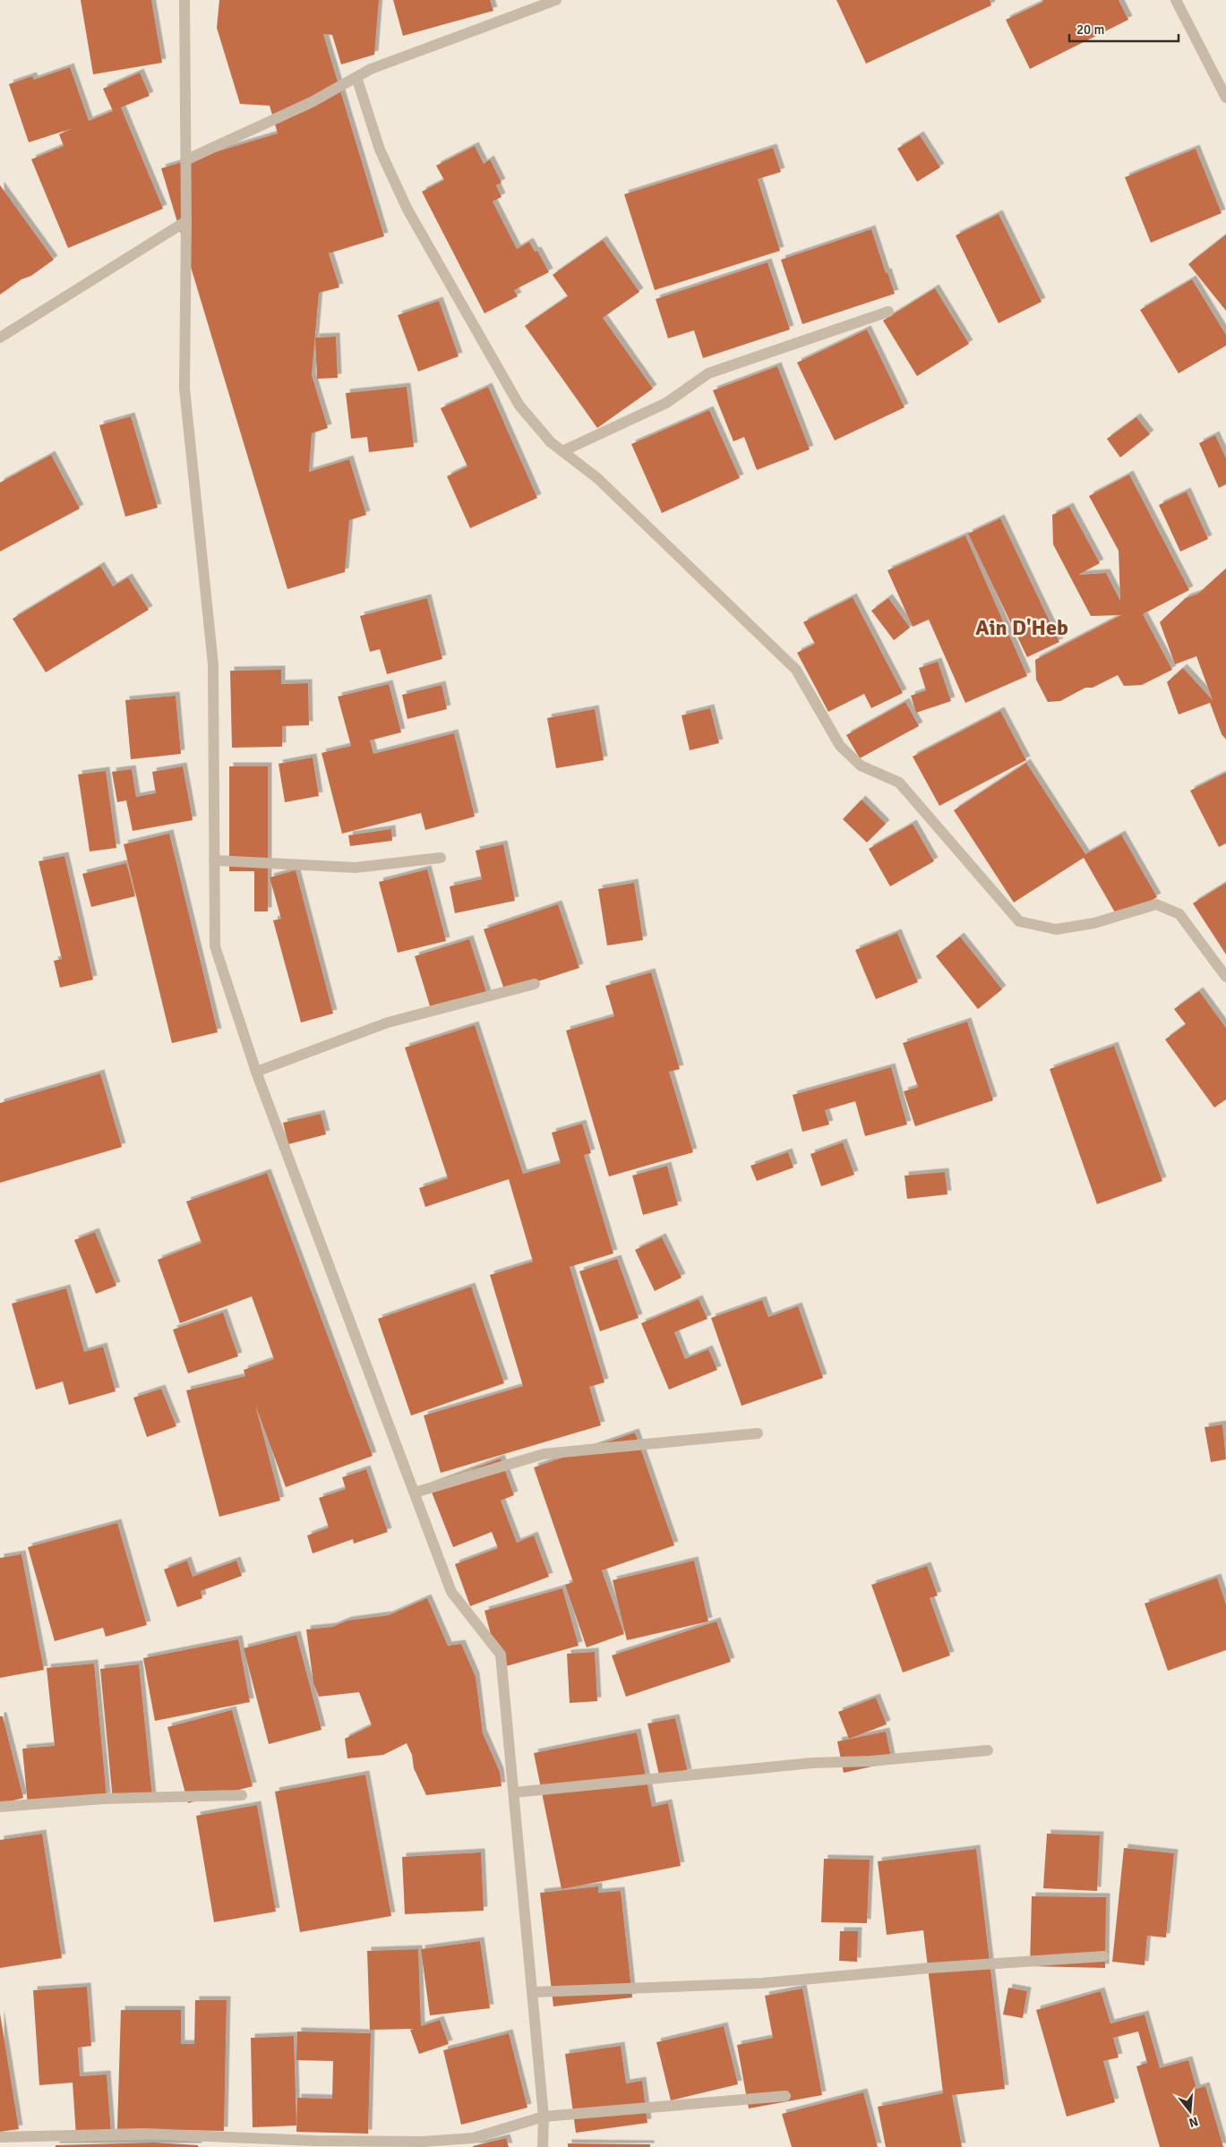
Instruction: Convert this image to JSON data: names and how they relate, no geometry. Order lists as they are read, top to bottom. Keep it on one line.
{"districts":["Ain D'Heb"],"scale_bar":"20 m","north":"bottom"}
